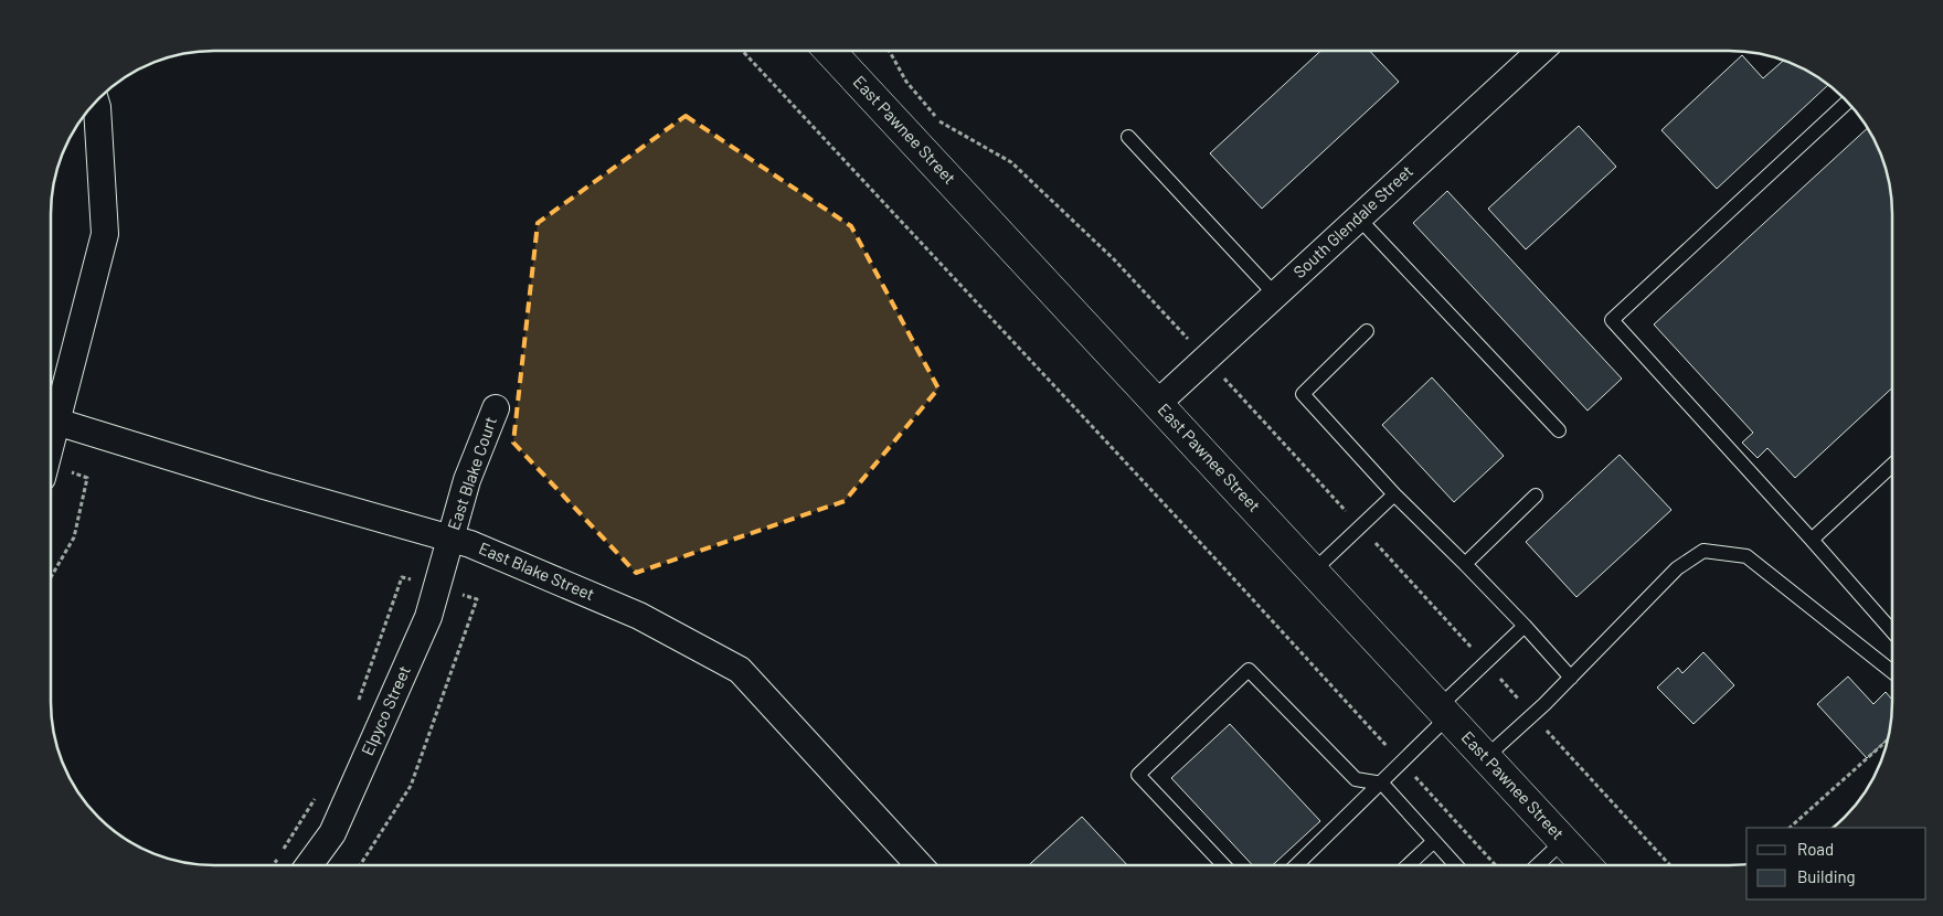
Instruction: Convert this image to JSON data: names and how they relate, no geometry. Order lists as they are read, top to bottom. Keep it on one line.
{"streets":{"main road":["East Pawnee Street"],"street":["South Glendale Street","East Blake Court","East Blake Street","Elpyco Street"]},"crossings":[["East Pawnee Street","South Glendale Street"],["East Blake Court","East Blake Street"],["East Blake Court","Elpyco Street"],["East Blake Street","Elpyco Street"]],"legend":["Road","Building"]}
